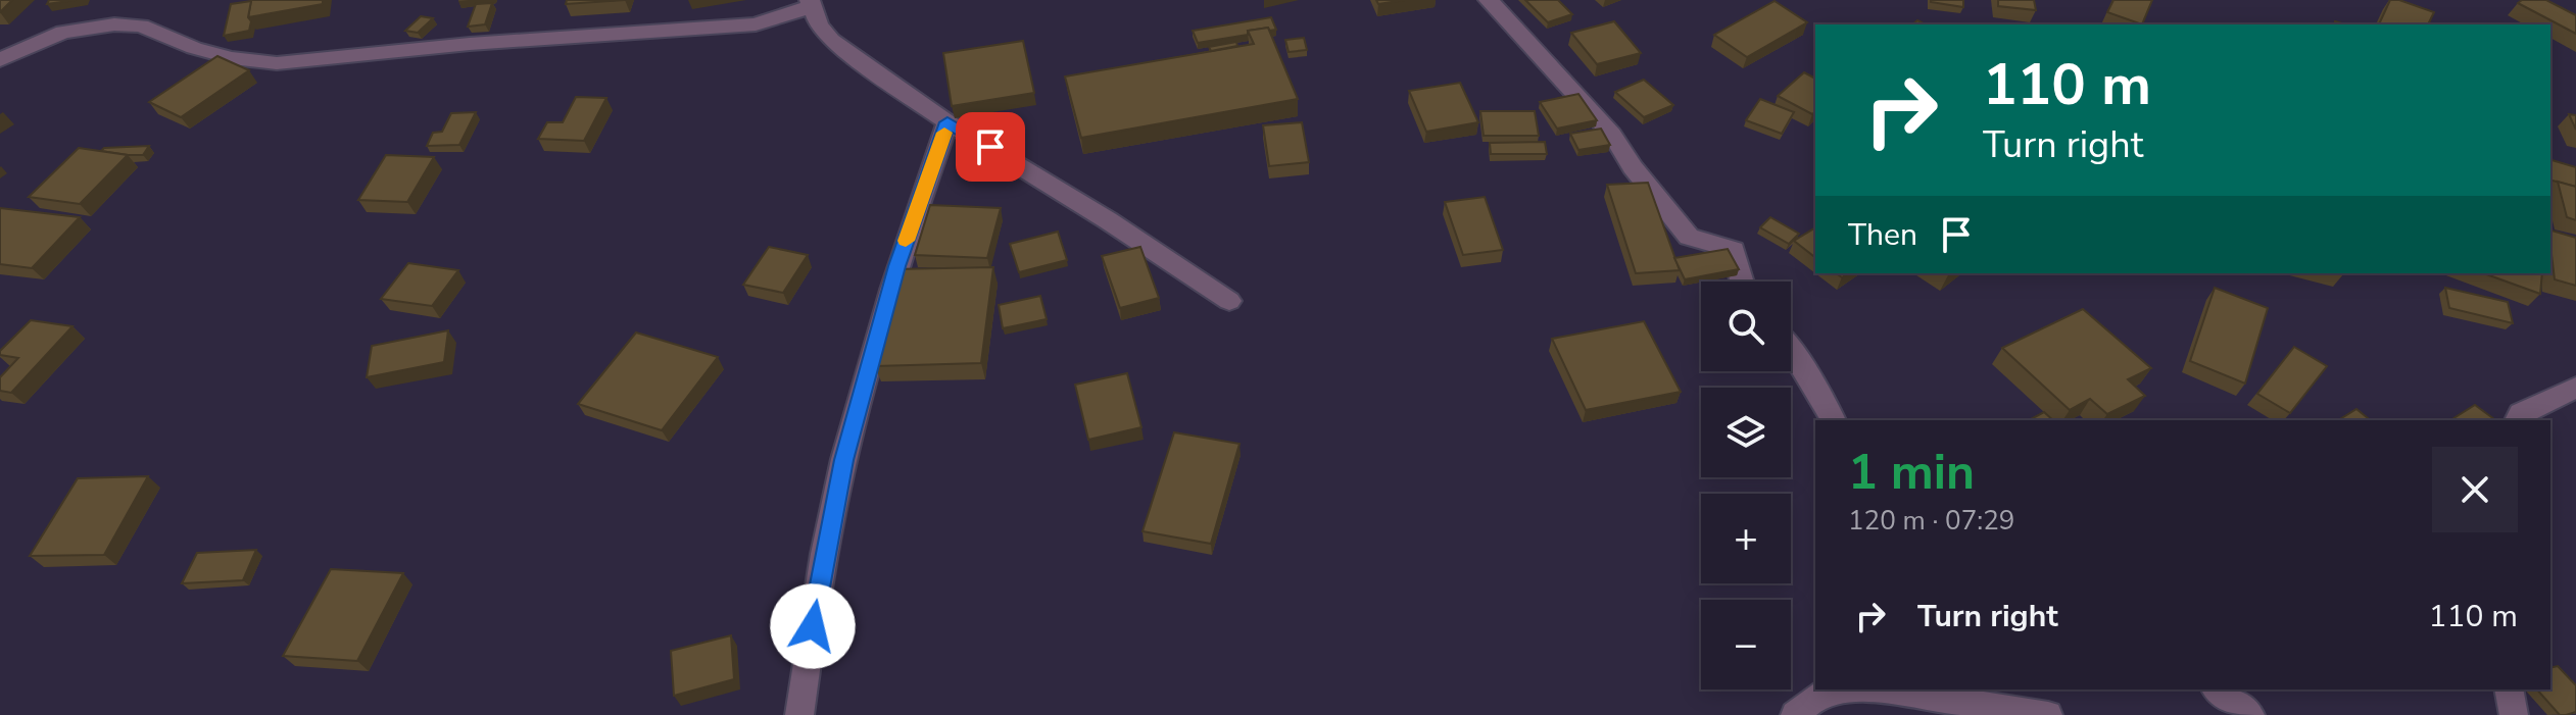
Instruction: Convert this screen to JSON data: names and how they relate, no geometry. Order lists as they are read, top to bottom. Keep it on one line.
{"page":{"turn":["110 m","Turn right"],"then":"Then","map_buttons":["+","−"],"heading":["1 min","120 m · 07:29"],"list":[{"name":"Turn right","value":"110 m"}]}}
